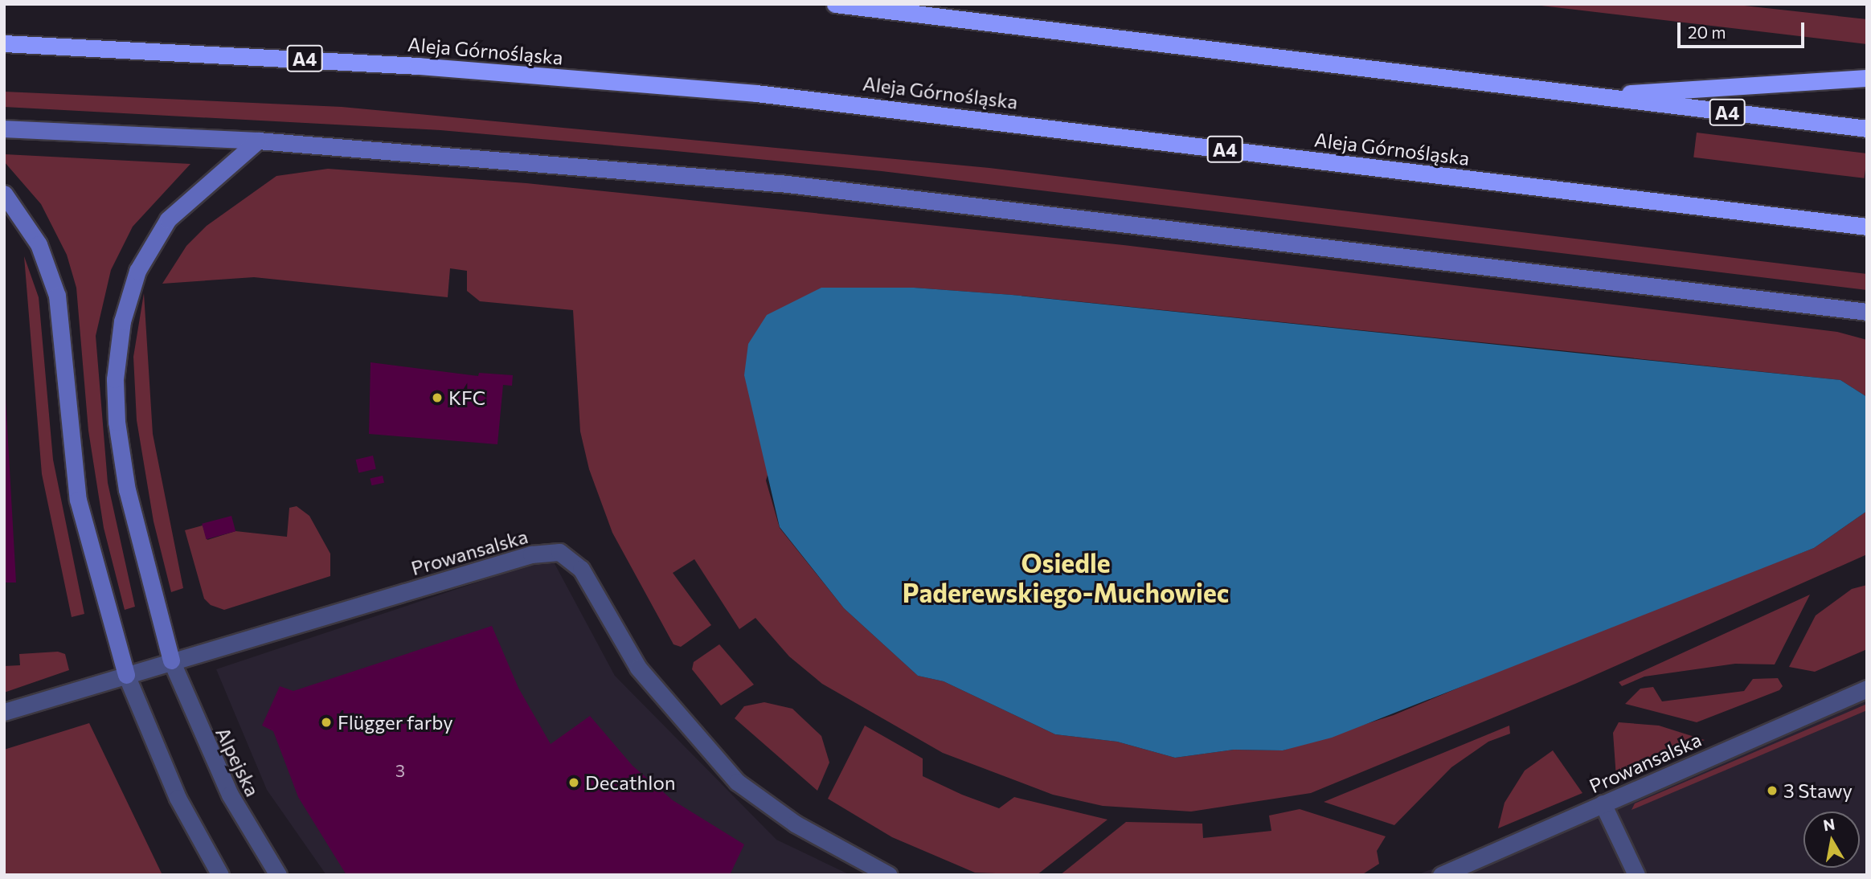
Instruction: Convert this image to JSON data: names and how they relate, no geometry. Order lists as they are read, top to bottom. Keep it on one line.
{"streets":{"highway":["Aleja Górnośląska","A4"],"street":["Prowansalska","Alpejska"]},"crossings":[["Prowansalska","Alpejska"]],"districts":["Osiedle Paderewskiego-Muchowiec"],"places":["KFC","Flügger farby","Decathlon","3 Stawy"],"house_numbers":["3"],"scale_bar":"20 m","north":"top"}
